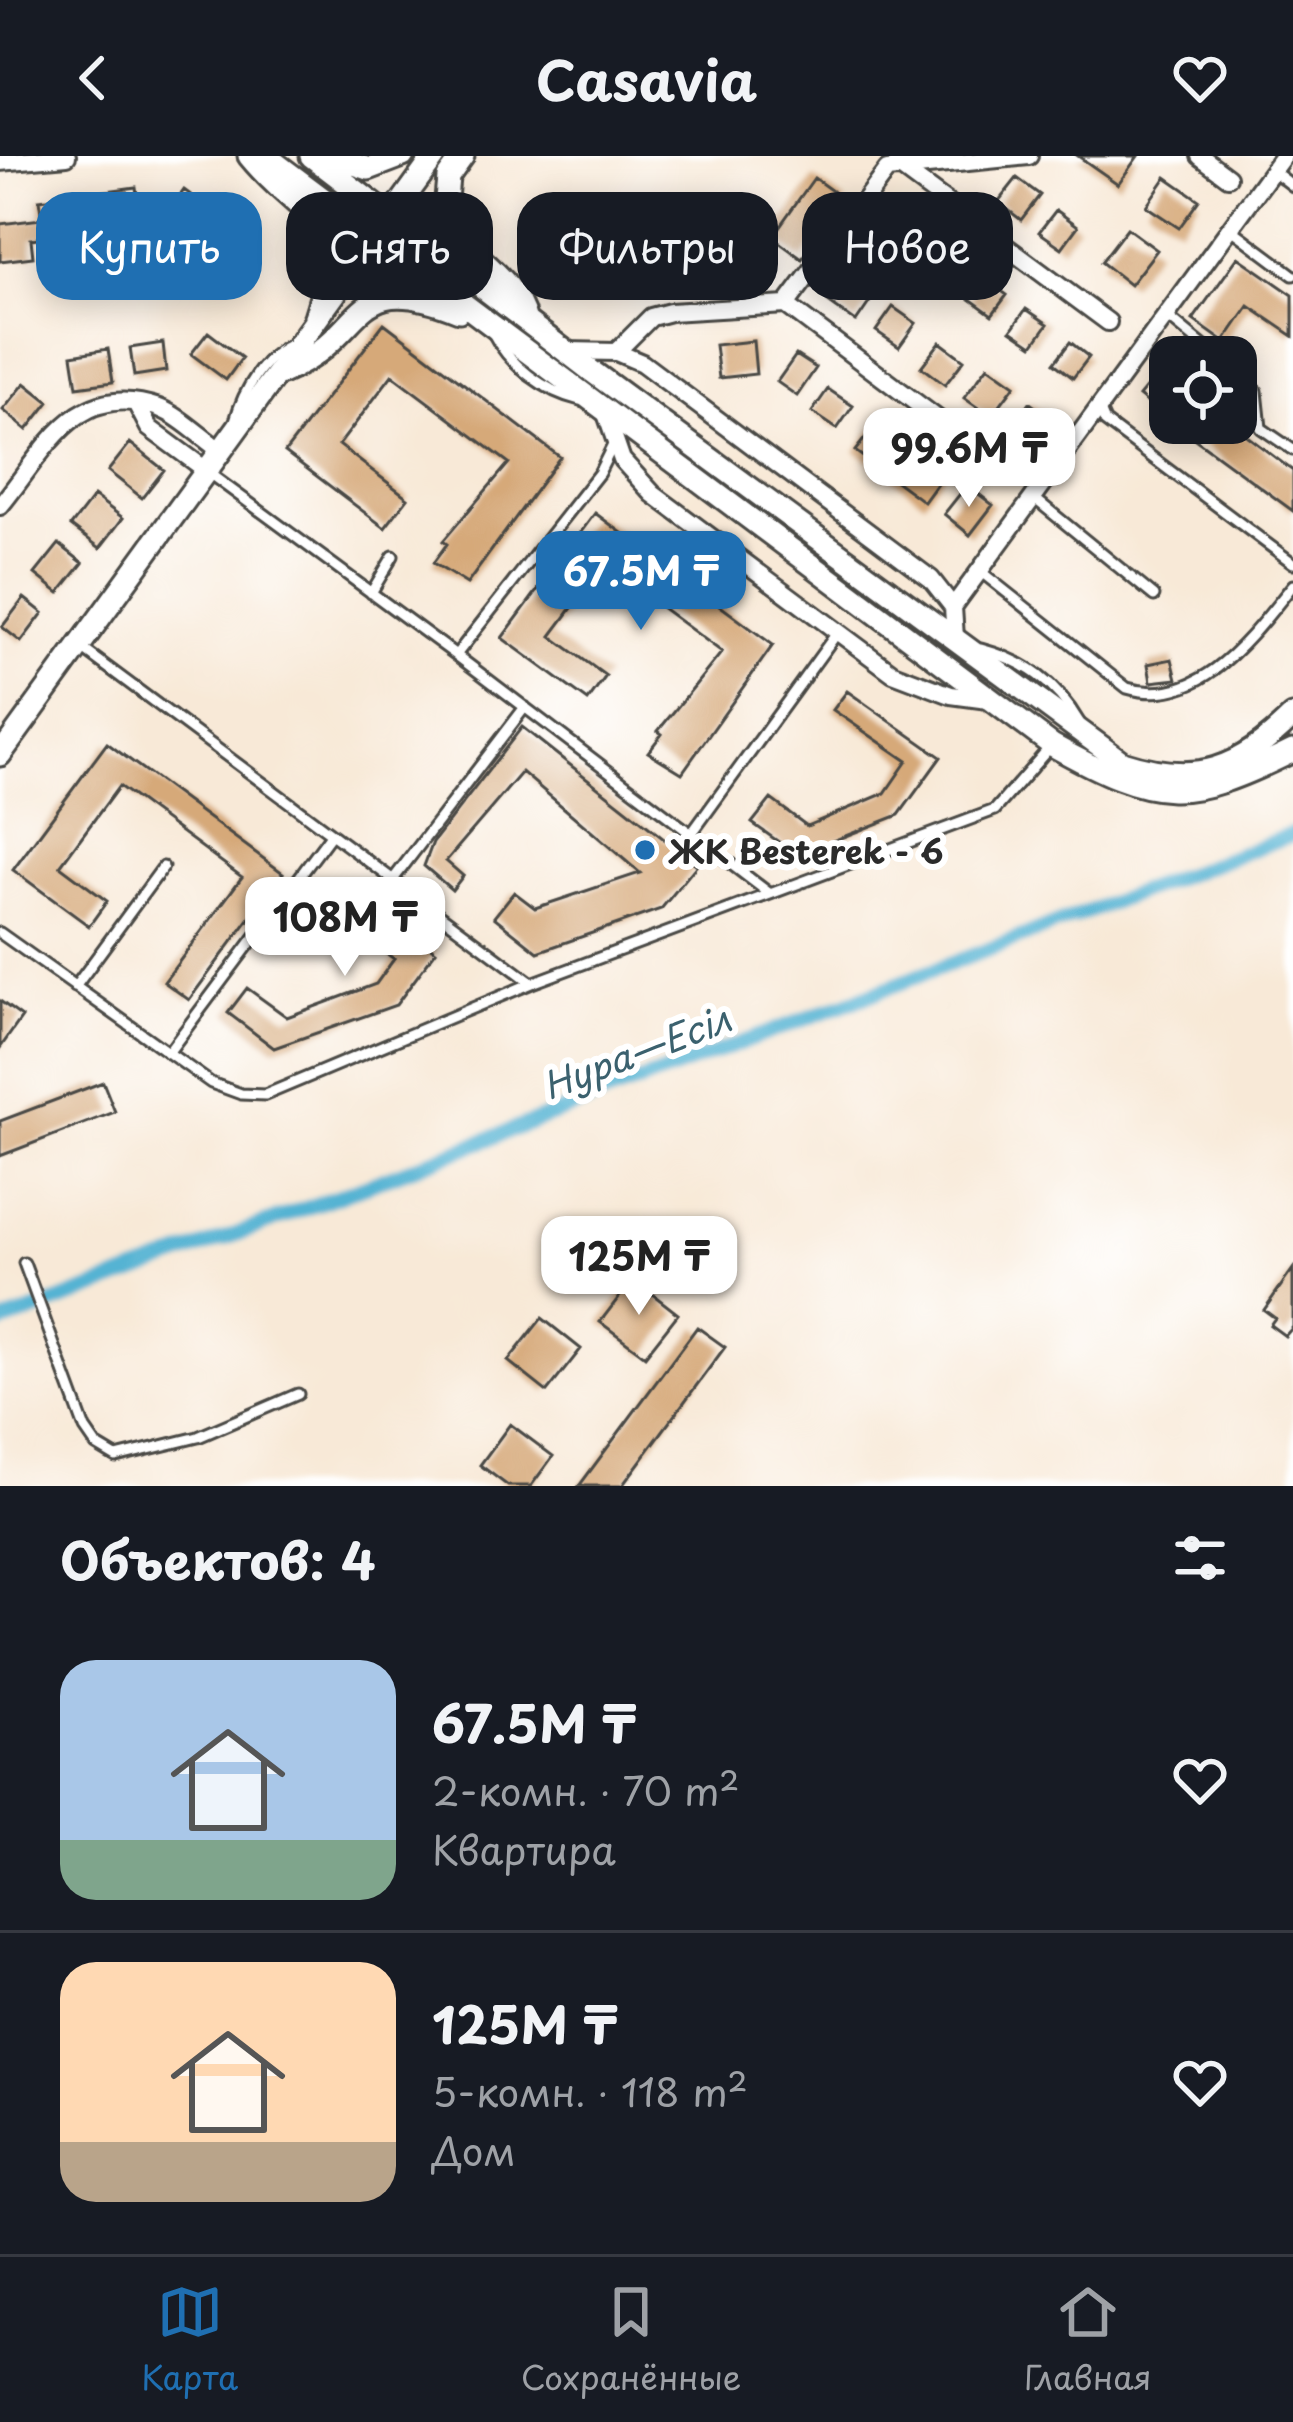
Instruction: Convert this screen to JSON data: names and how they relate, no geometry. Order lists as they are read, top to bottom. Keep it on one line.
{"water":["Нура—Есіл"],"places":["ЖК Besterek - 6"],"page":{"header":"Casavia","chip":["Купить","Снять","Фильтры","Новое"],"price":["99.6M ₸","67.5M ₸","108M ₸","125M ₸"],"heading":"Объектов: 4","list":[{"name":"67.5M ₸","note":"2-комн. · 70 m² · Квартира"},{"name":"125M ₸","note":"5-комн. · 118 m² · Дом"}],"tabs":["Карта","Сохранённые","Главная"]}}
